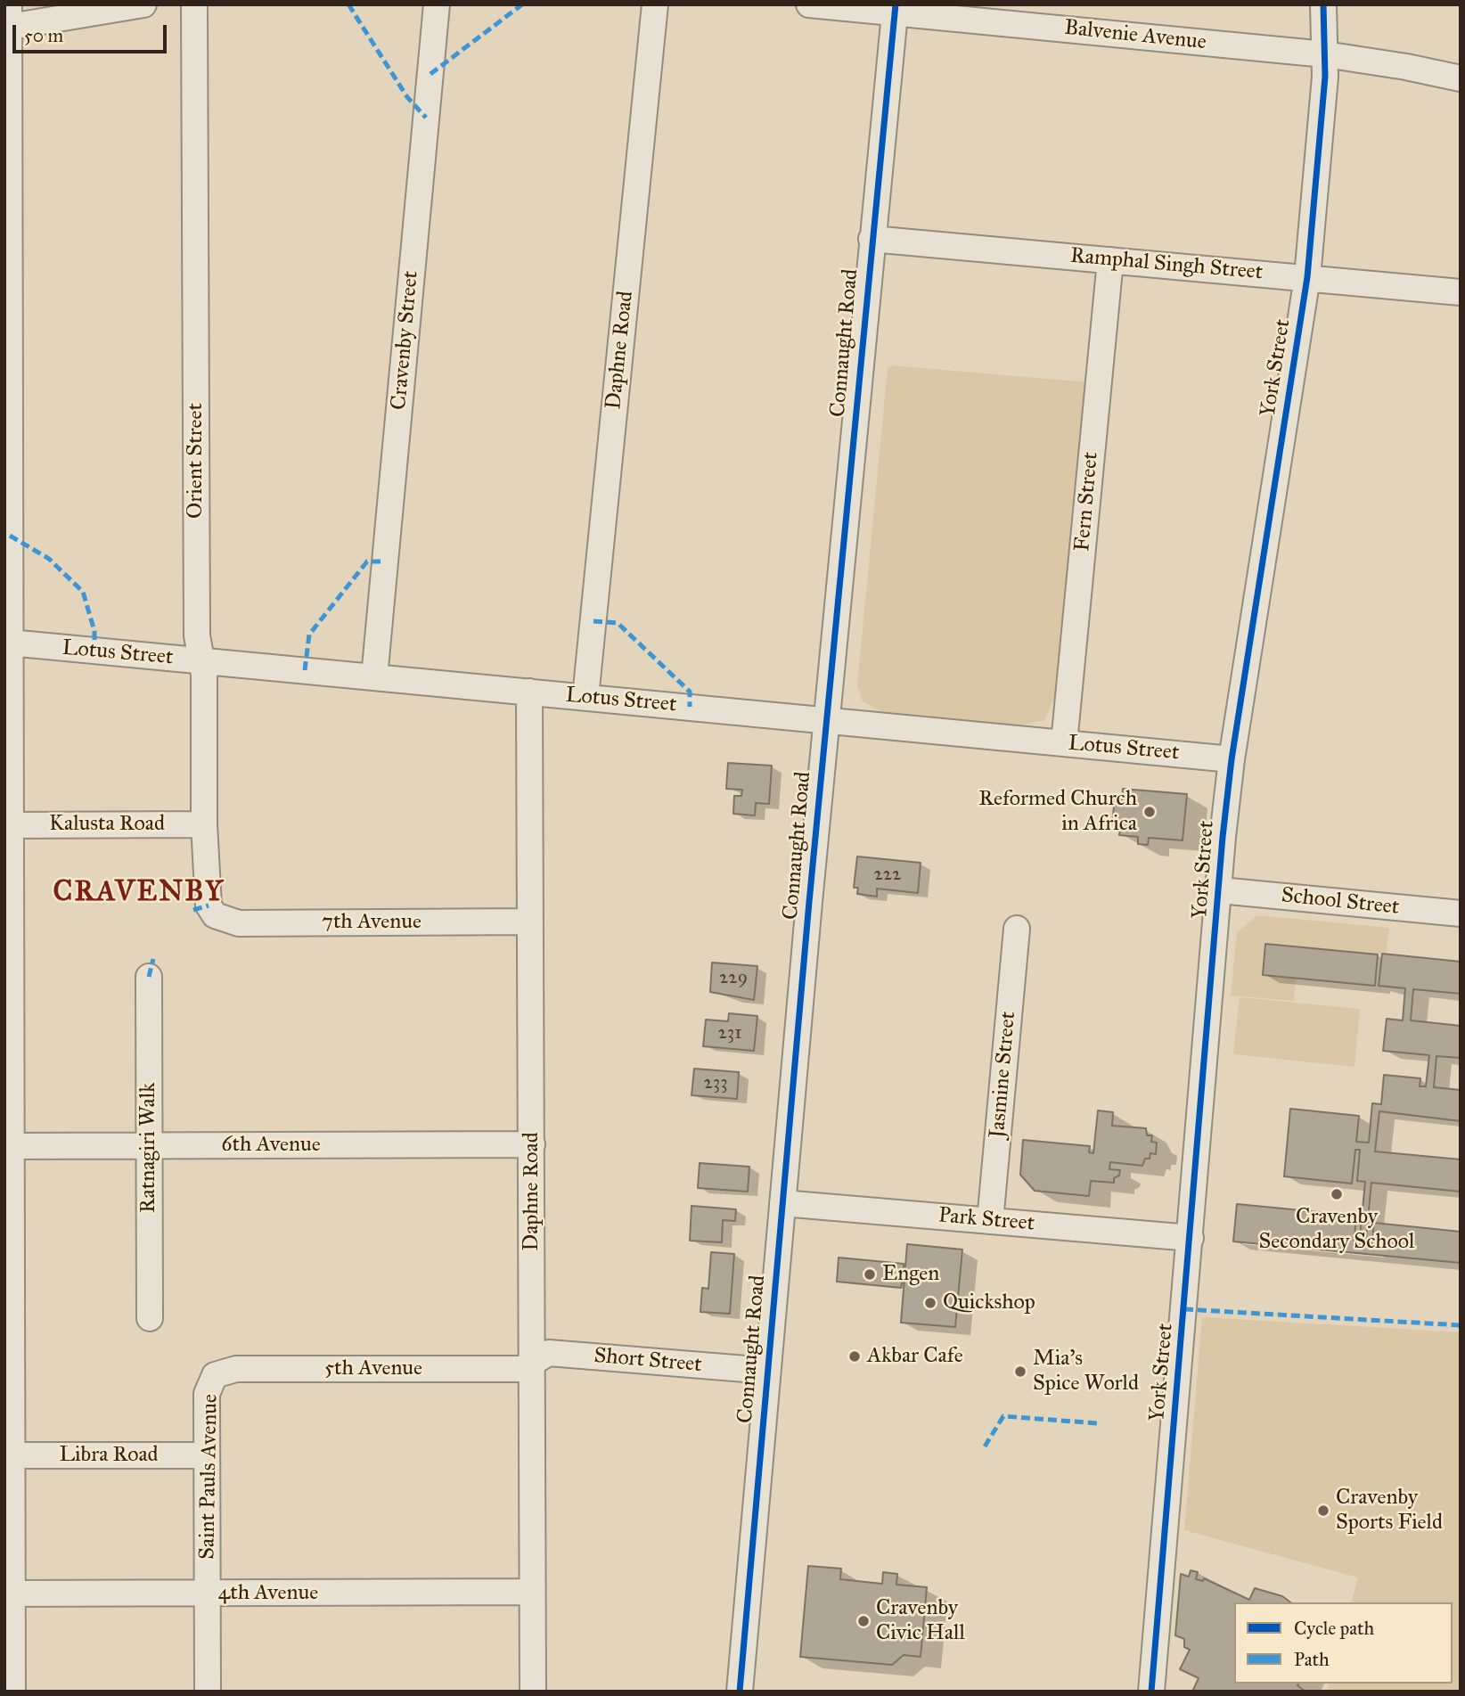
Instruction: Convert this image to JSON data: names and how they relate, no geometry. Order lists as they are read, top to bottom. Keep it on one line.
{"streets":{"street":["Balvenie Avenue","Ramphal Singh Street","Cravenby Street","Connaught Road","Daphne Road","York Street","Orient Street","Fern Street","Lotus Street","Kalusta Road","School Street","7th Avenue","Jasmine Street","6th Avenue","Ratnagiri Walk","Park Street","Short Street","5th Avenue","Libra Road","Saint Pauls Avenue","4th Avenue"]},"crossings":[["Balvenie Avenue","Connaught Road"],["Balvenie Avenue","York Street"],["Ramphal Singh Street","Connaught Road"],["Ramphal Singh Street","York Street"],["Ramphal Singh Street","Fern Street"],["Cravenby Street","Lotus Street"],["Connaught Road","Lotus Street"],["Connaught Road","Park Street"],["Connaught Road","Short Street"],["Daphne Road","Lotus Street"],["Daphne Road","7th Avenue"],["Daphne Road","6th Avenue"],["Daphne Road","Short Street"],["Daphne Road","5th Avenue"],["Daphne Road","4th Avenue"],["York Street","Lotus Street"],["York Street","School Street"],["York Street","Park Street"],["Orient Street","Lotus Street"],["Orient Street","Kalusta Road"],["Orient Street","7th Avenue"],["Fern Street","Lotus Street"],["Jasmine Street","Park Street"],["6th Avenue","Ratnagiri Walk"],["Short Street","5th Avenue"],["5th Avenue","Saint Pauls Avenue"],["Libra Road","Saint Pauls Avenue"],["Saint Pauls Avenue","4th Avenue"]],"districts":["CRAVENBY"],"places":["Reformed Church in Africa","Cravenby Secondary School","Engen","Quickshop","Akbar Cafe","Mia's Spice World","Cravenby Sports Field","Cravenby Civic Hall"],"house_numbers":["222","229","231","233"],"legend":["Cycle path","Path"],"scale_bar":"50 m"}
